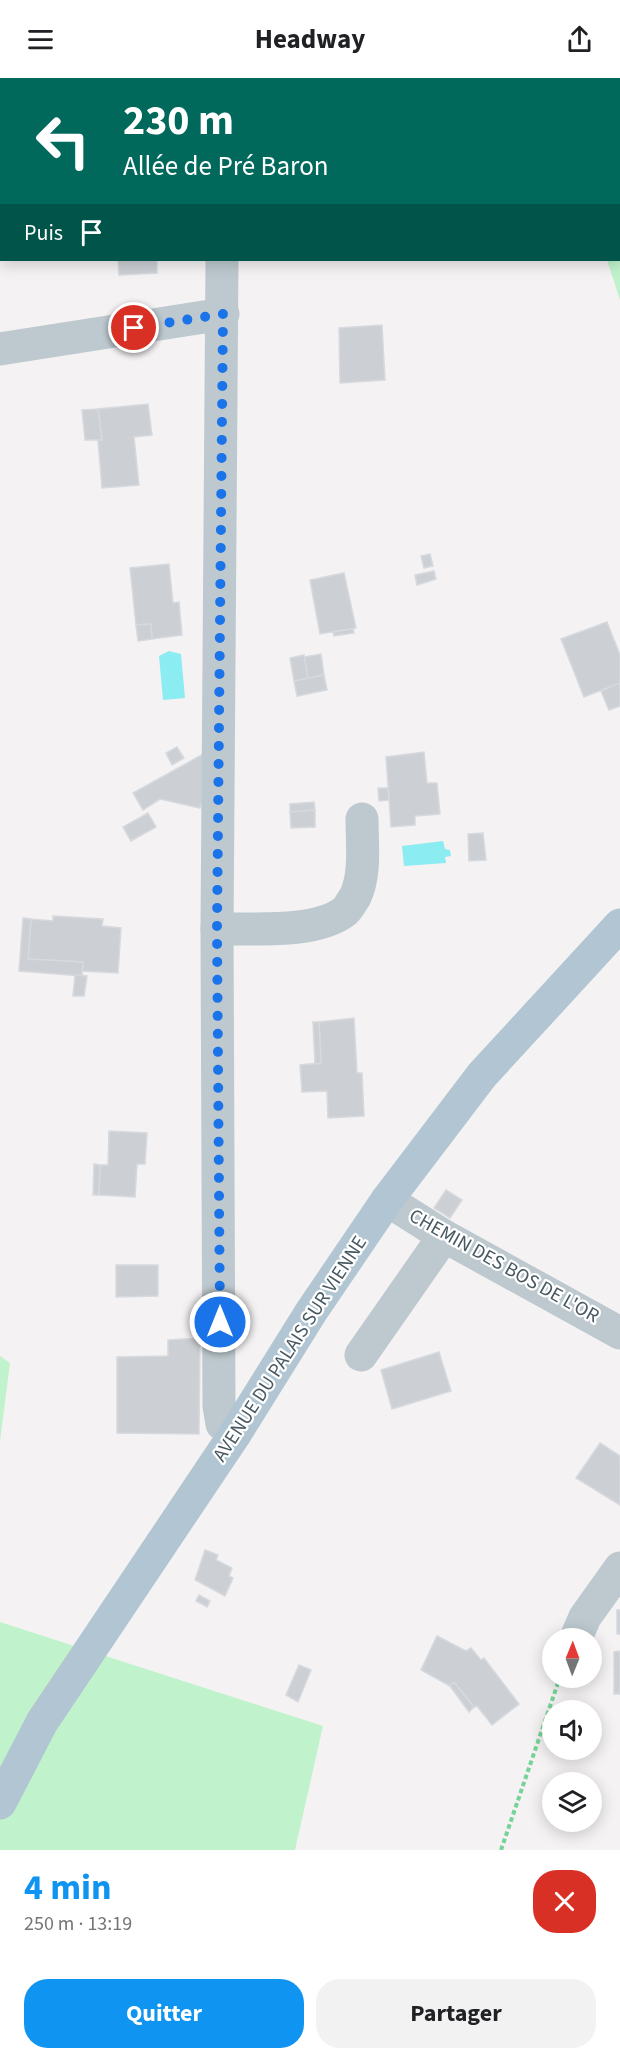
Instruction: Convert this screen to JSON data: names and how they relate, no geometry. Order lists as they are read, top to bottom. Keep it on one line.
{"streets":{"main road":["AVENUE DU PALAIS SUR VIENNE"],"street":["CHEMIN DES BOS DE L'OR"]},"crossings":[["CHEMIN DES BOS DE L'OR","AVENUE DU PALAIS SUR VIENNE"]],"north":"top","page":{"header":"Headway","turn":["230 m","Allée de Pré Baron"],"then":"Puis","heading":["4 min","250 m · 13:19"],"buttons":["Quitter","Partager"]}}
